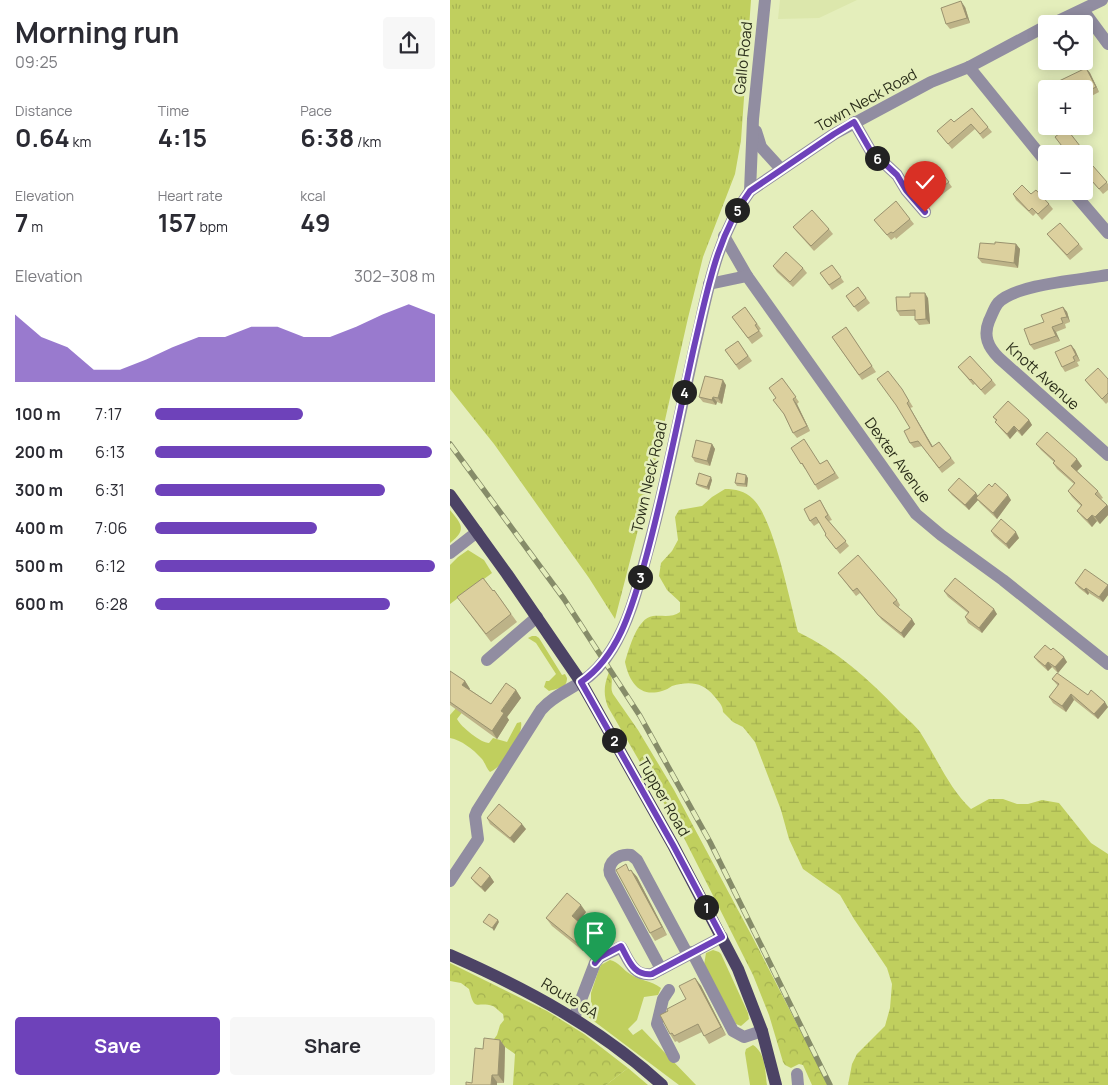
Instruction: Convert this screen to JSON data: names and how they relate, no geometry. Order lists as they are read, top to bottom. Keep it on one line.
{"streets":{"main road":["Tupper Road","Route 6A"],"street":["Gallo Road","Town Neck Road","Knott Avenue","Dexter Avenue"]},"crossings":[["Gallo Road","Town Neck Road"],["Town Neck Road","Dexter Avenue"],["Town Neck Road","Tupper Road"]],"page":{"heading":["Morning run","09:25"],"map_buttons":["+","−"],"stats":[["Distance","0.64 km"],["Time","4:15"],["Pace","6:38 /km"],["Elevation","7 m"],["Heart rate","157 bpm"],["kcal","49"]],"pins":["6","5","4","3","2","1"],"chart":["Elevation","302–308 m"],"list":[{"name":"100 m","note":"7:17"},{"name":"200 m","note":"6:13"},{"name":"300 m","note":"6:31"},{"name":"400 m","note":"7:06"},{"name":"500 m","note":"6:12"},{"name":"600 m","note":"6:28"}],"buttons":["Save","Share"]}}
